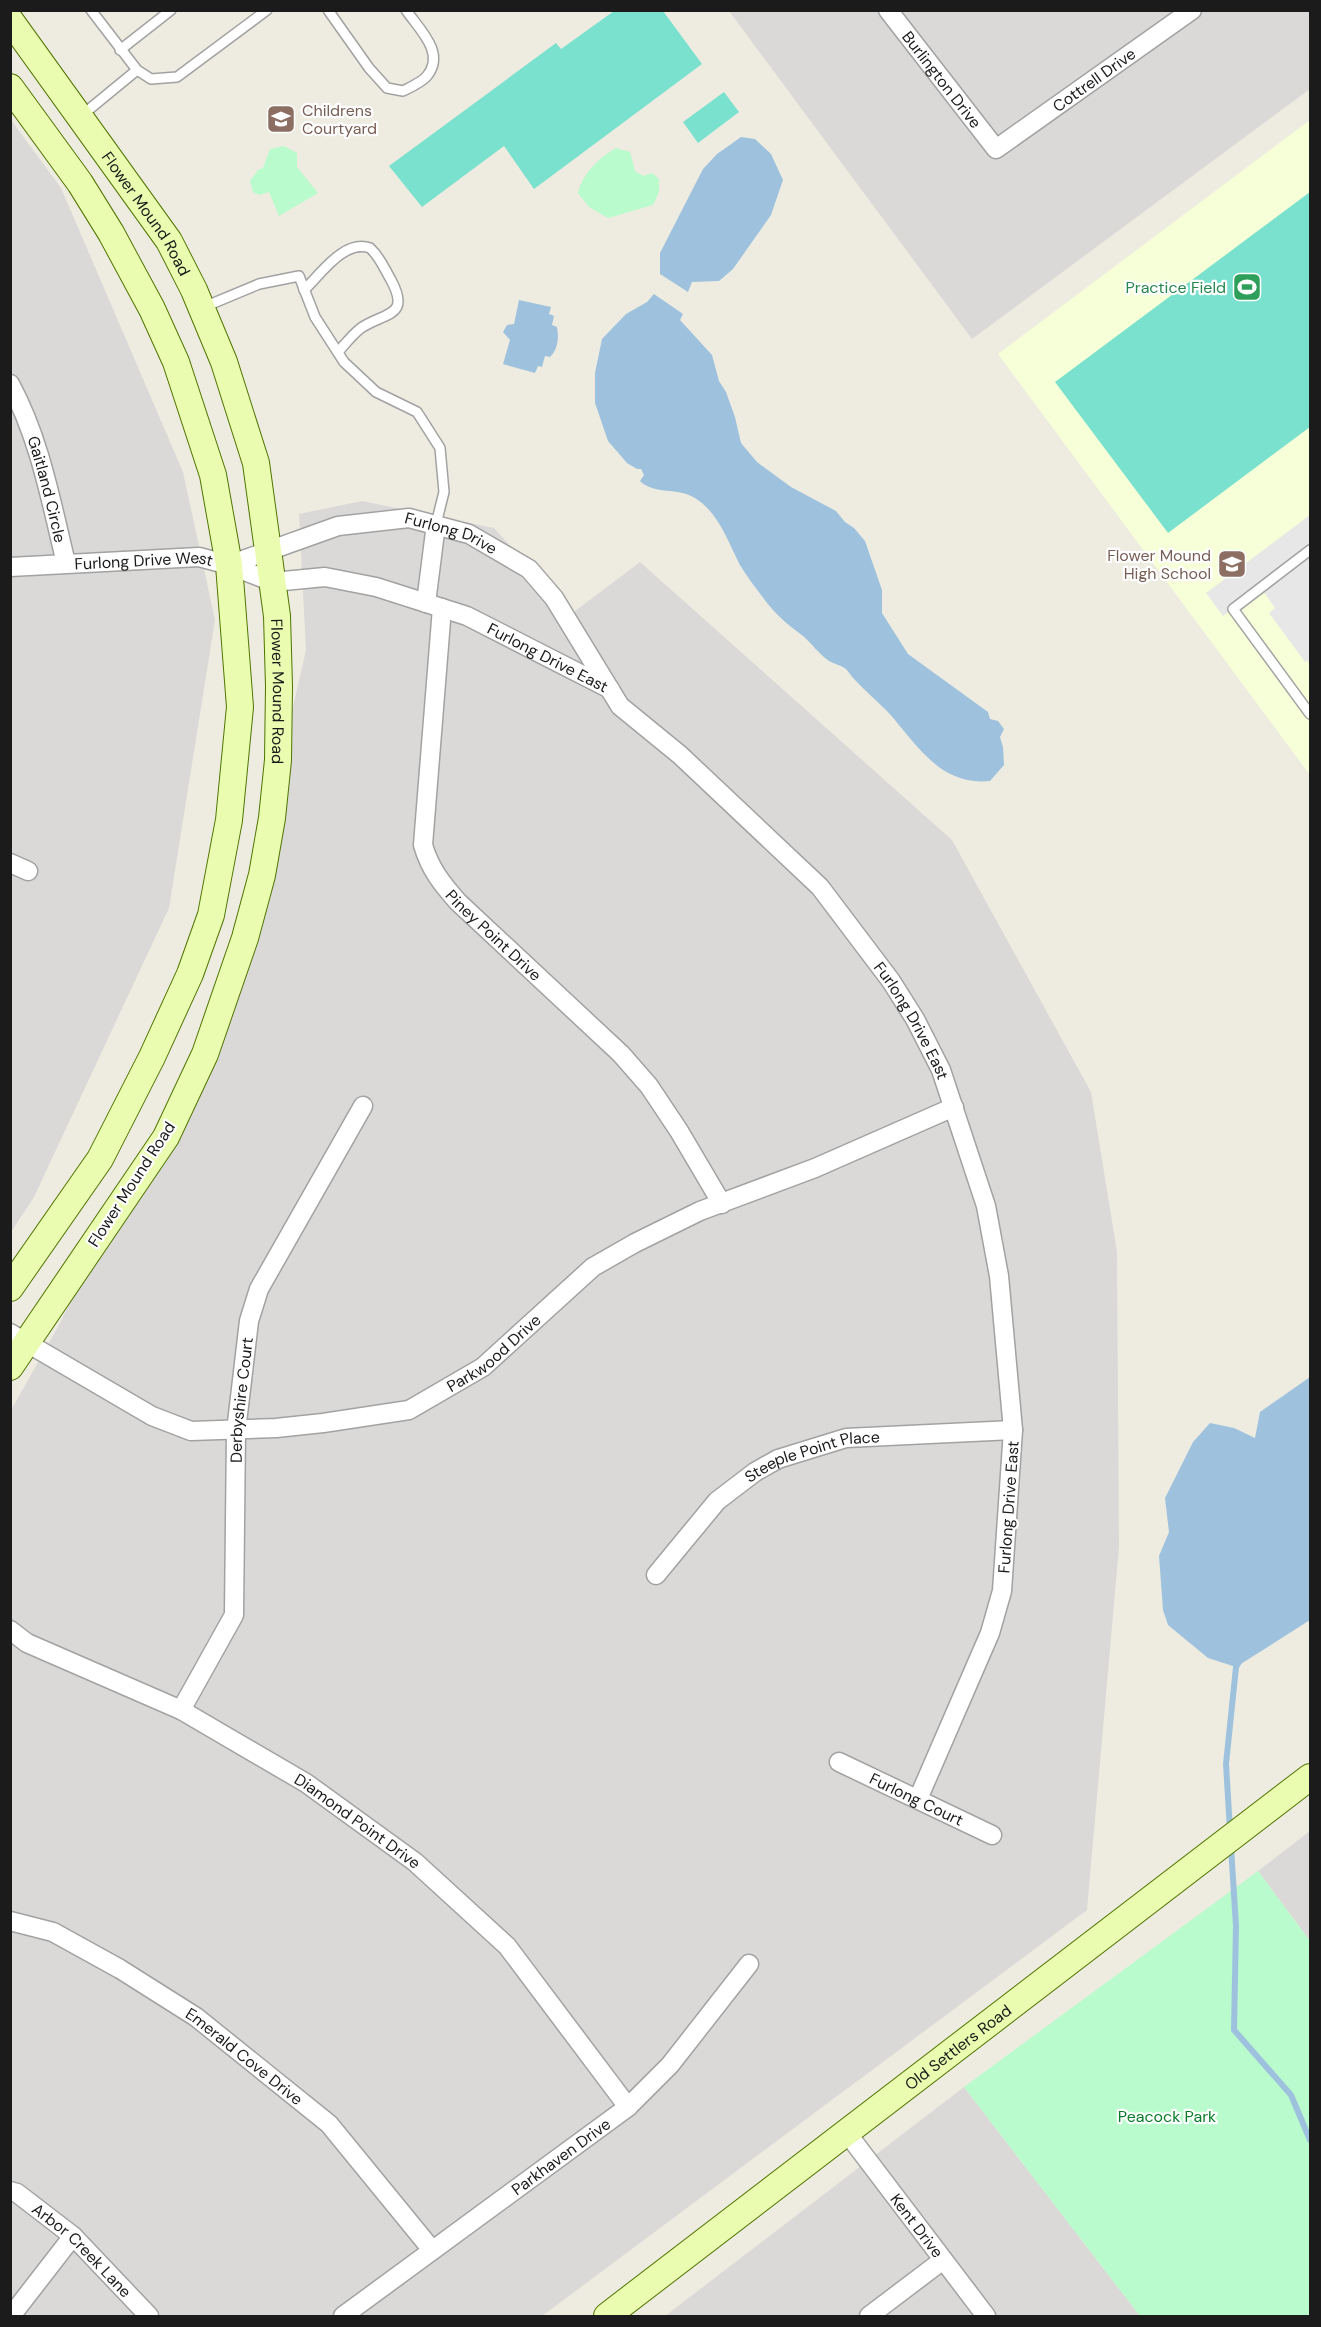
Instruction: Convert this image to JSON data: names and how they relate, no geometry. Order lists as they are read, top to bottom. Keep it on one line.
{"streets":{"main road":["Flower Mound Road","Old Settlers Road"],"street":["Burlington Drive","Cottrell Drive","Gaitland Circle","Furlong Drive","Furlong Drive West","Furlong Drive East","Piney Point Drive","Parkwood Drive","Derbyshire Court","Steeple Point Place","Furlong Court","Diamond Point Drive","Emerald Cove Drive","Parkhaven Drive","Kent Drive","Arbor Creek Lane"]},"crossings":[["Burlington Drive","Cottrell Drive"],["Flower Mound Road","Furlong Drive"],["Flower Mound Road","Furlong Drive West"],["Flower Mound Road","Furlong Drive East"],["Flower Mound Road","Parkwood Drive"],["Gaitland Circle","Furlong Drive West"],["Furlong Drive","Furlong Drive West"],["Furlong Drive","Furlong Drive East"],["Furlong Drive","Piney Point Drive"],["Furlong Drive West","Furlong Drive East"],["Furlong Drive East","Piney Point Drive"],["Furlong Drive East","Parkwood Drive"],["Furlong Drive East","Steeple Point Place"],["Furlong Drive East","Furlong Court"],["Piney Point Drive","Parkwood Drive"],["Parkwood Drive","Derbyshire Court"],["Derbyshire Court","Diamond Point Drive"],["Diamond Point Drive","Parkhaven Drive"],["Old Settlers Road","Kent Drive"],["Emerald Cove Drive","Parkhaven Drive"]],"parks":["Peacock Park"],"places":{"school or university":["Childrens Courtyard","Flower Mound High School"],"sports":["Practice Field"]}}
